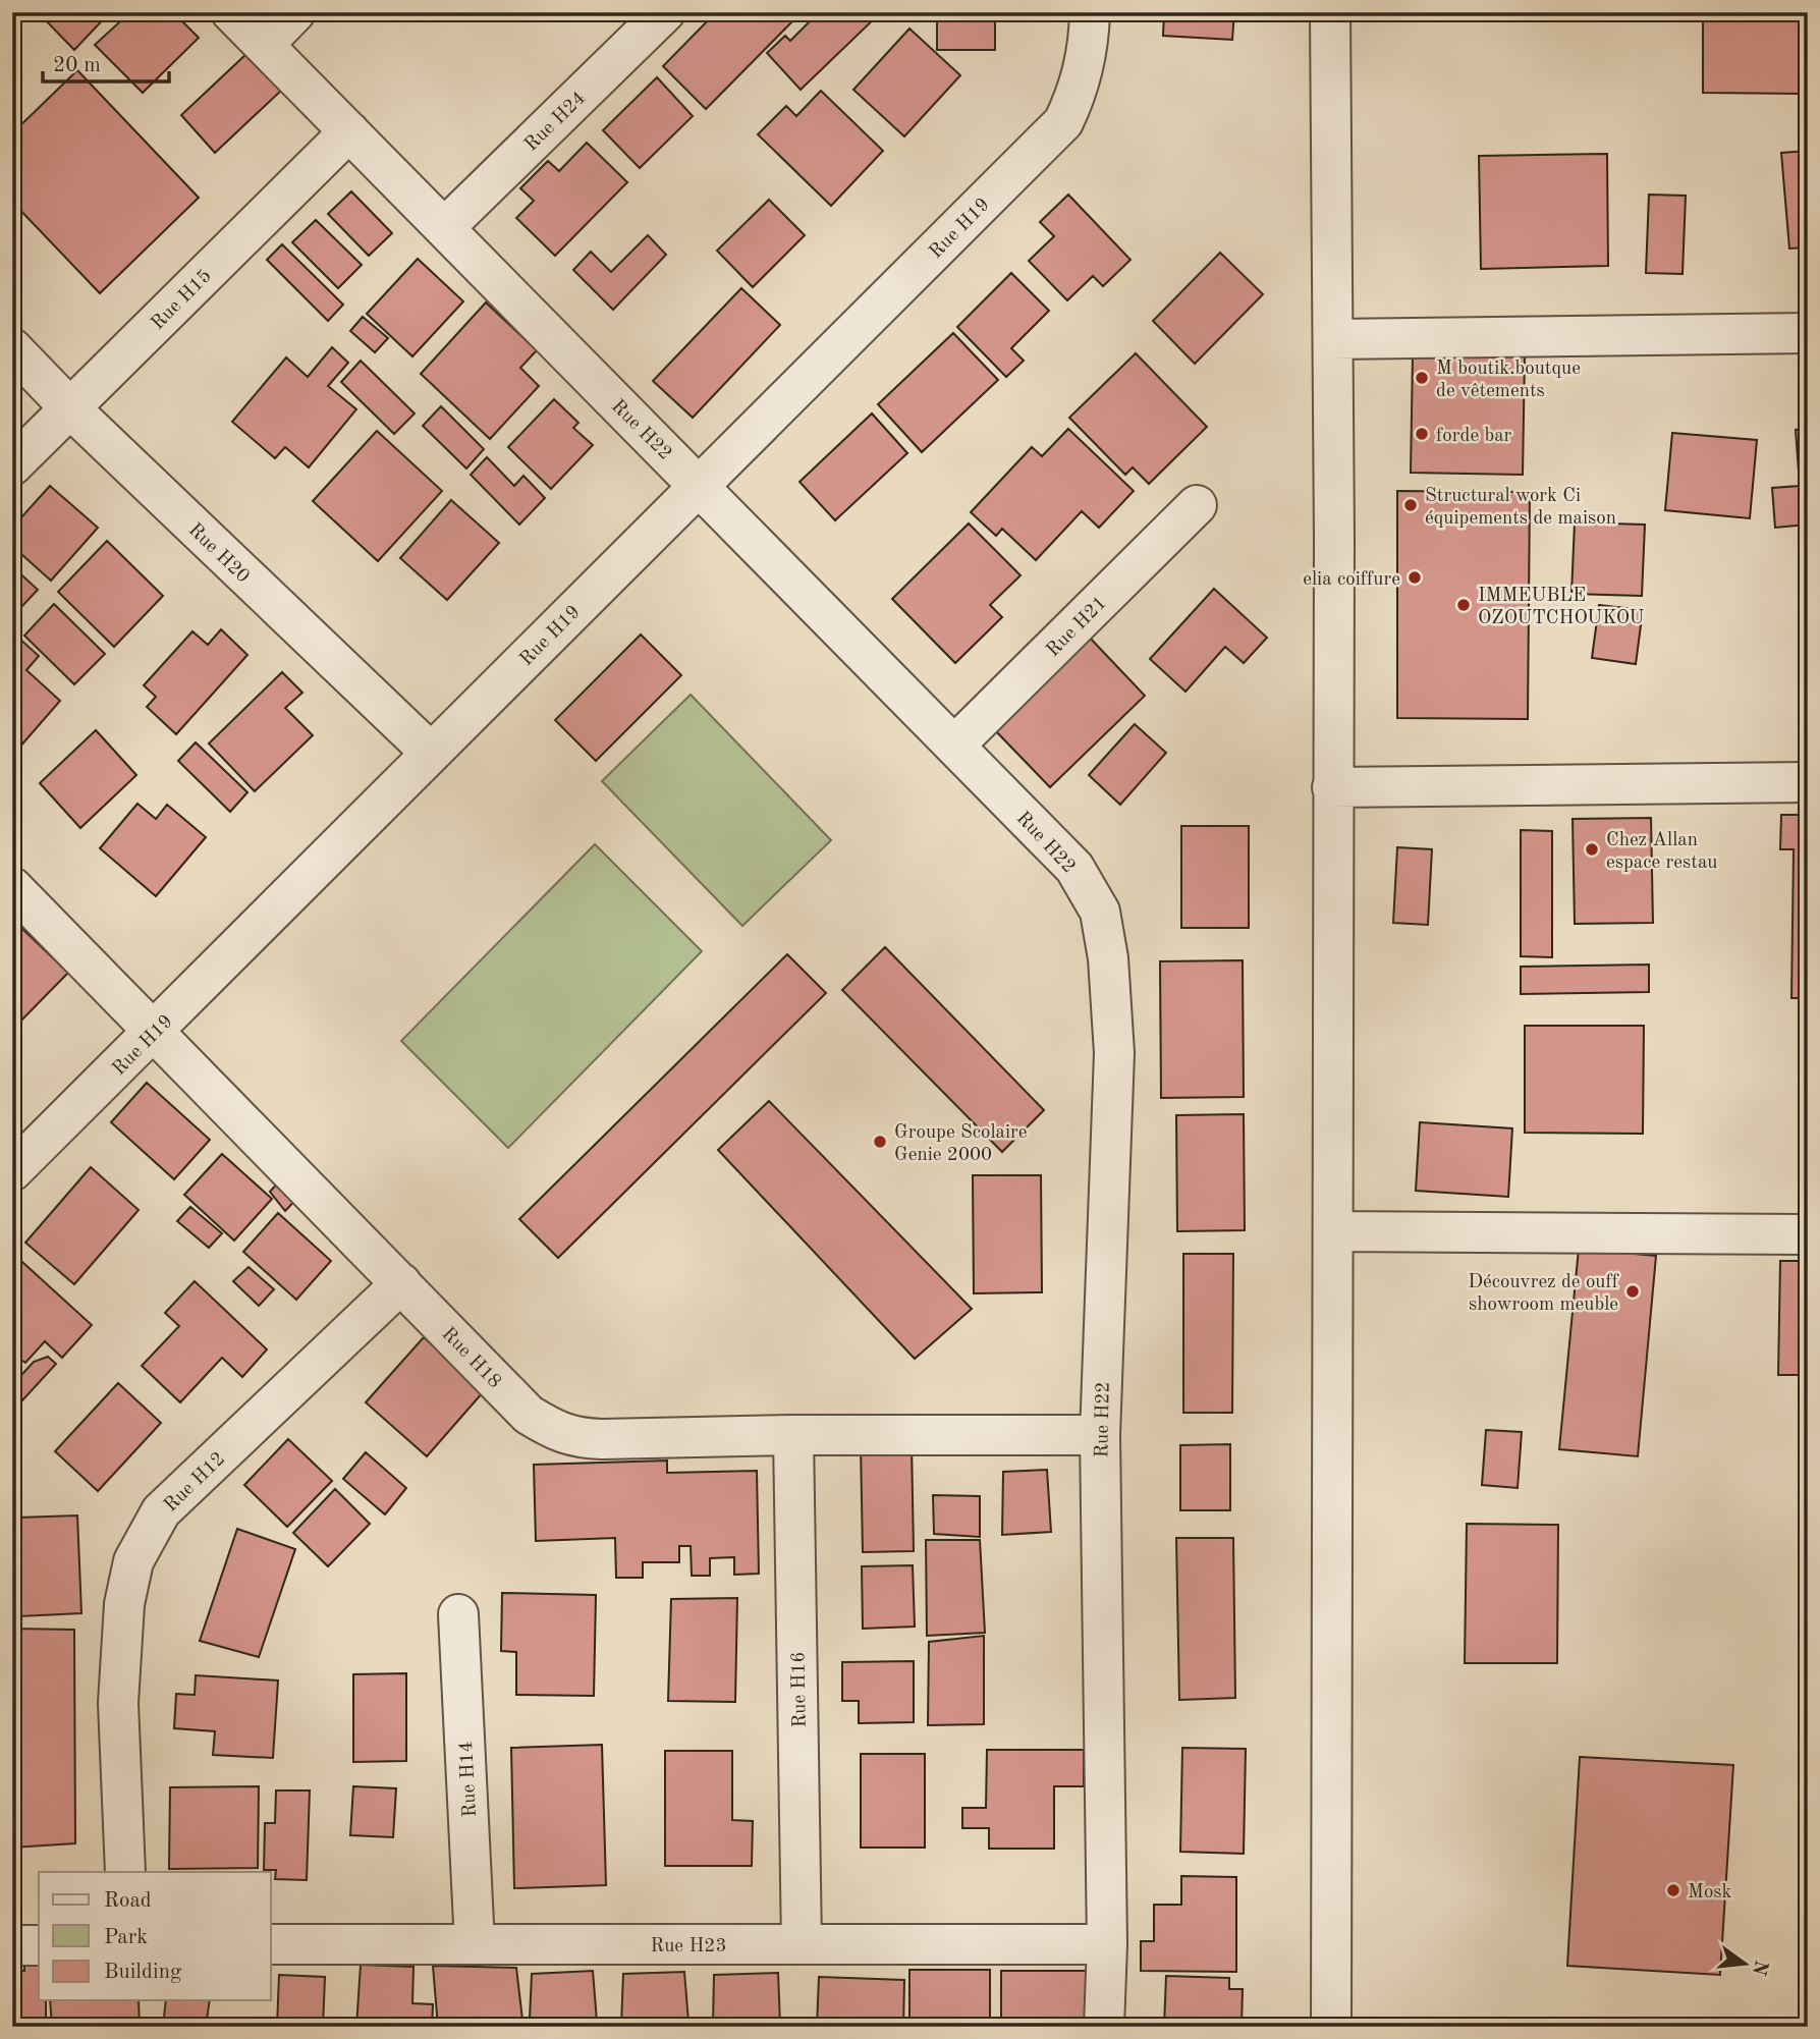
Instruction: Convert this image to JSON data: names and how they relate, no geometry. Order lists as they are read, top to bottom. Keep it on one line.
{"streets":{"street":["Rue H24","Rue H19","Rue H15","Rue H22","Rue H20","Rue H21","Rue H18","Rue H12","Rue H16","Rue H14","Rue H23"]},"crossings":[["Rue H24","Rue H22"],["Rue H19","Rue H22"],["Rue H19","Rue H20"],["Rue H19","Rue H18"],["Rue H15","Rue H22"],["Rue H15","Rue H20"],["Rue H22","Rue H21"],["Rue H22","Rue H18"],["Rue H22","Rue H23"],["Rue H18","Rue H12"],["Rue H18","Rue H16"],["Rue H16","Rue H23"],["Rue H14","Rue H23"]],"places":["M boutik.boutque de vêtements","forde bar","Structural work Ci équipements de maison","elia coiffure","IMMEUBLE OZOUTCHOUKOU","Chez Allan espace restau","Groupe Scolaire Genie 2000","Découvrez de ouff showroom meuble","Mosk"],"legend":["Road","Park","Building"],"scale_bar":"20 m","north":"right"}
